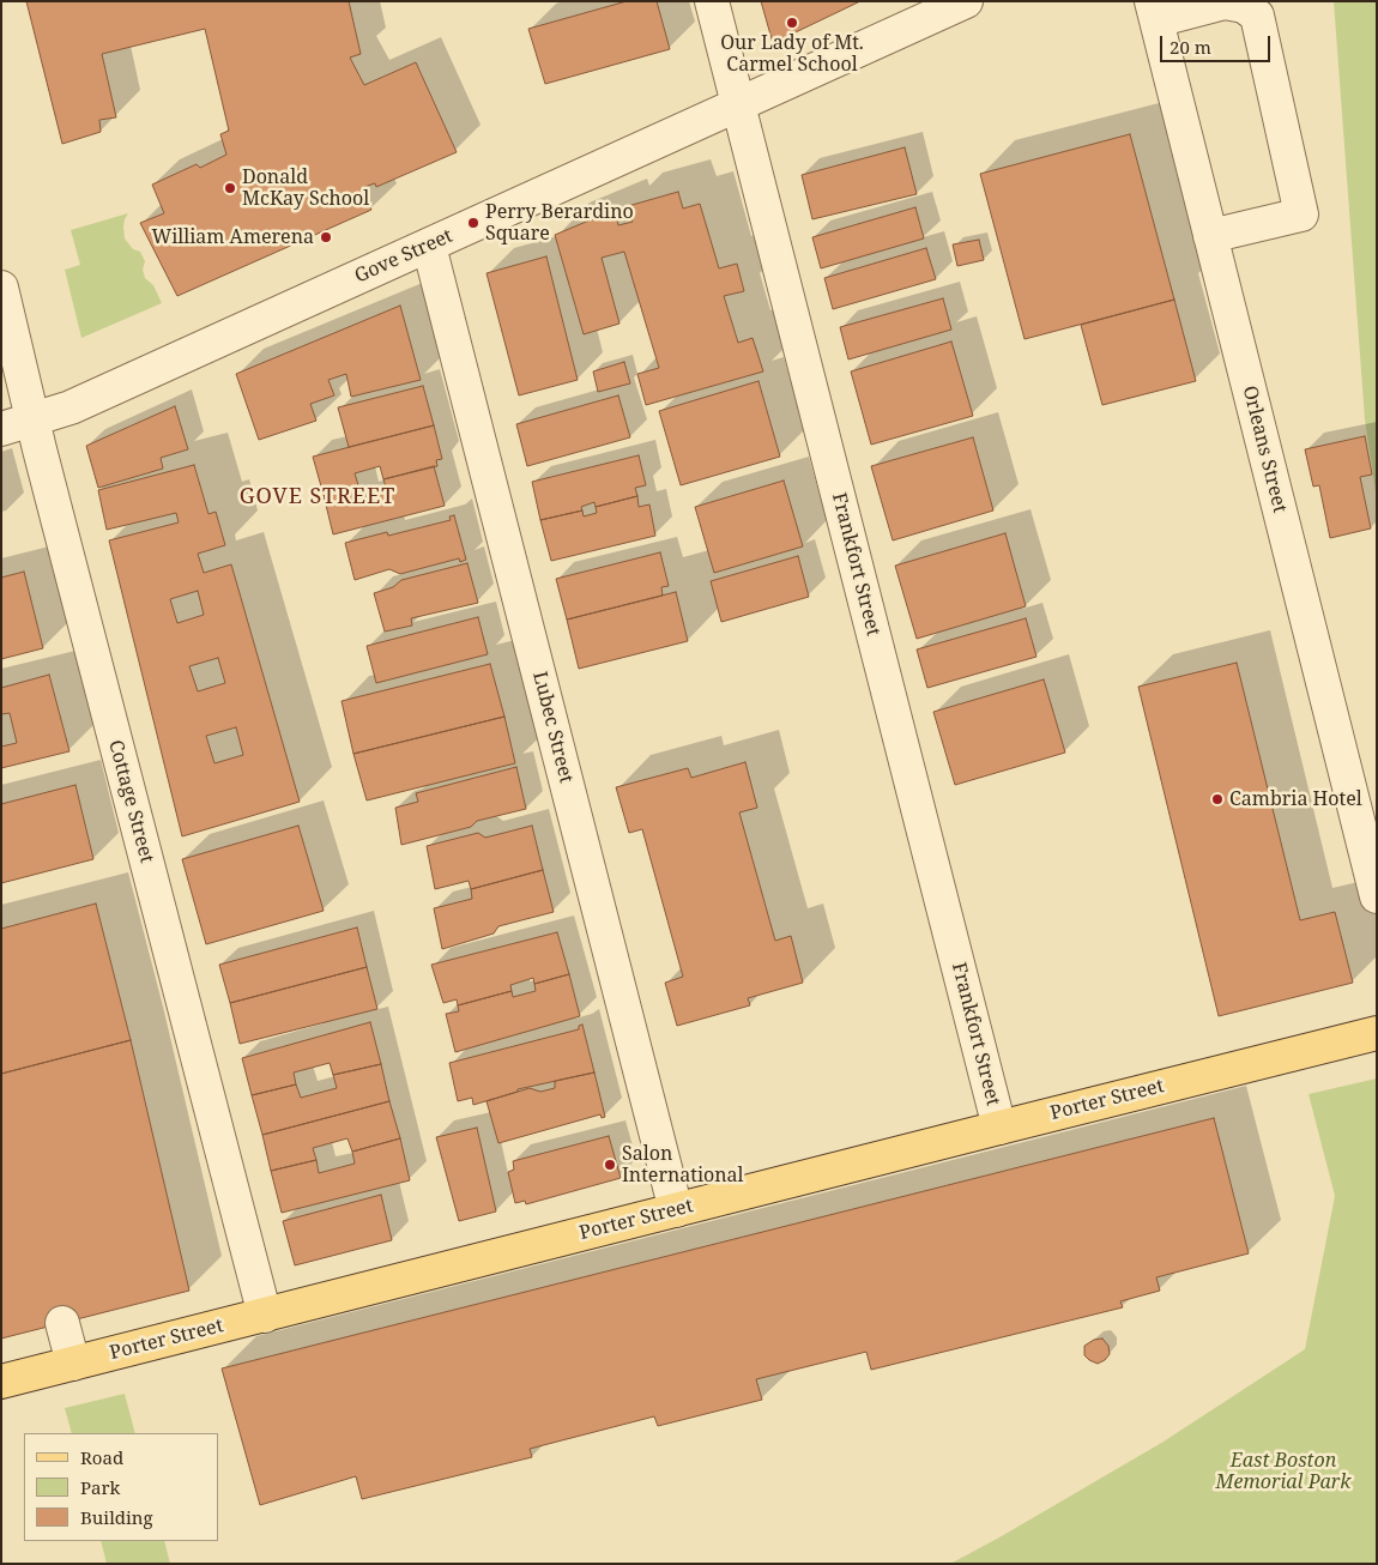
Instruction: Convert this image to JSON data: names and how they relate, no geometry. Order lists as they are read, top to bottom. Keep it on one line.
{"streets":{"main road":["Porter Street"],"street":["Gove Street","Orleans Street","Frankfort Street","Lubec Street","Cottage Street"]},"crossings":[["Gove Street","Frankfort Street"],["Gove Street","Lubec Street"],["Gove Street","Cottage Street"],["Frankfort Street","Porter Street"],["Lubec Street","Porter Street"],["Cottage Street","Porter Street"]],"districts":["GOVE STREET"],"parks":["East Boston Memorial Park"],"places":["Our Lady of Mt. Carmel School","Donald McKay School","Perry Berardino Square","William Amerena","Cambria Hotel","Salon International"],"legend":["Road","Park","Building"],"scale_bar":"20 m"}
